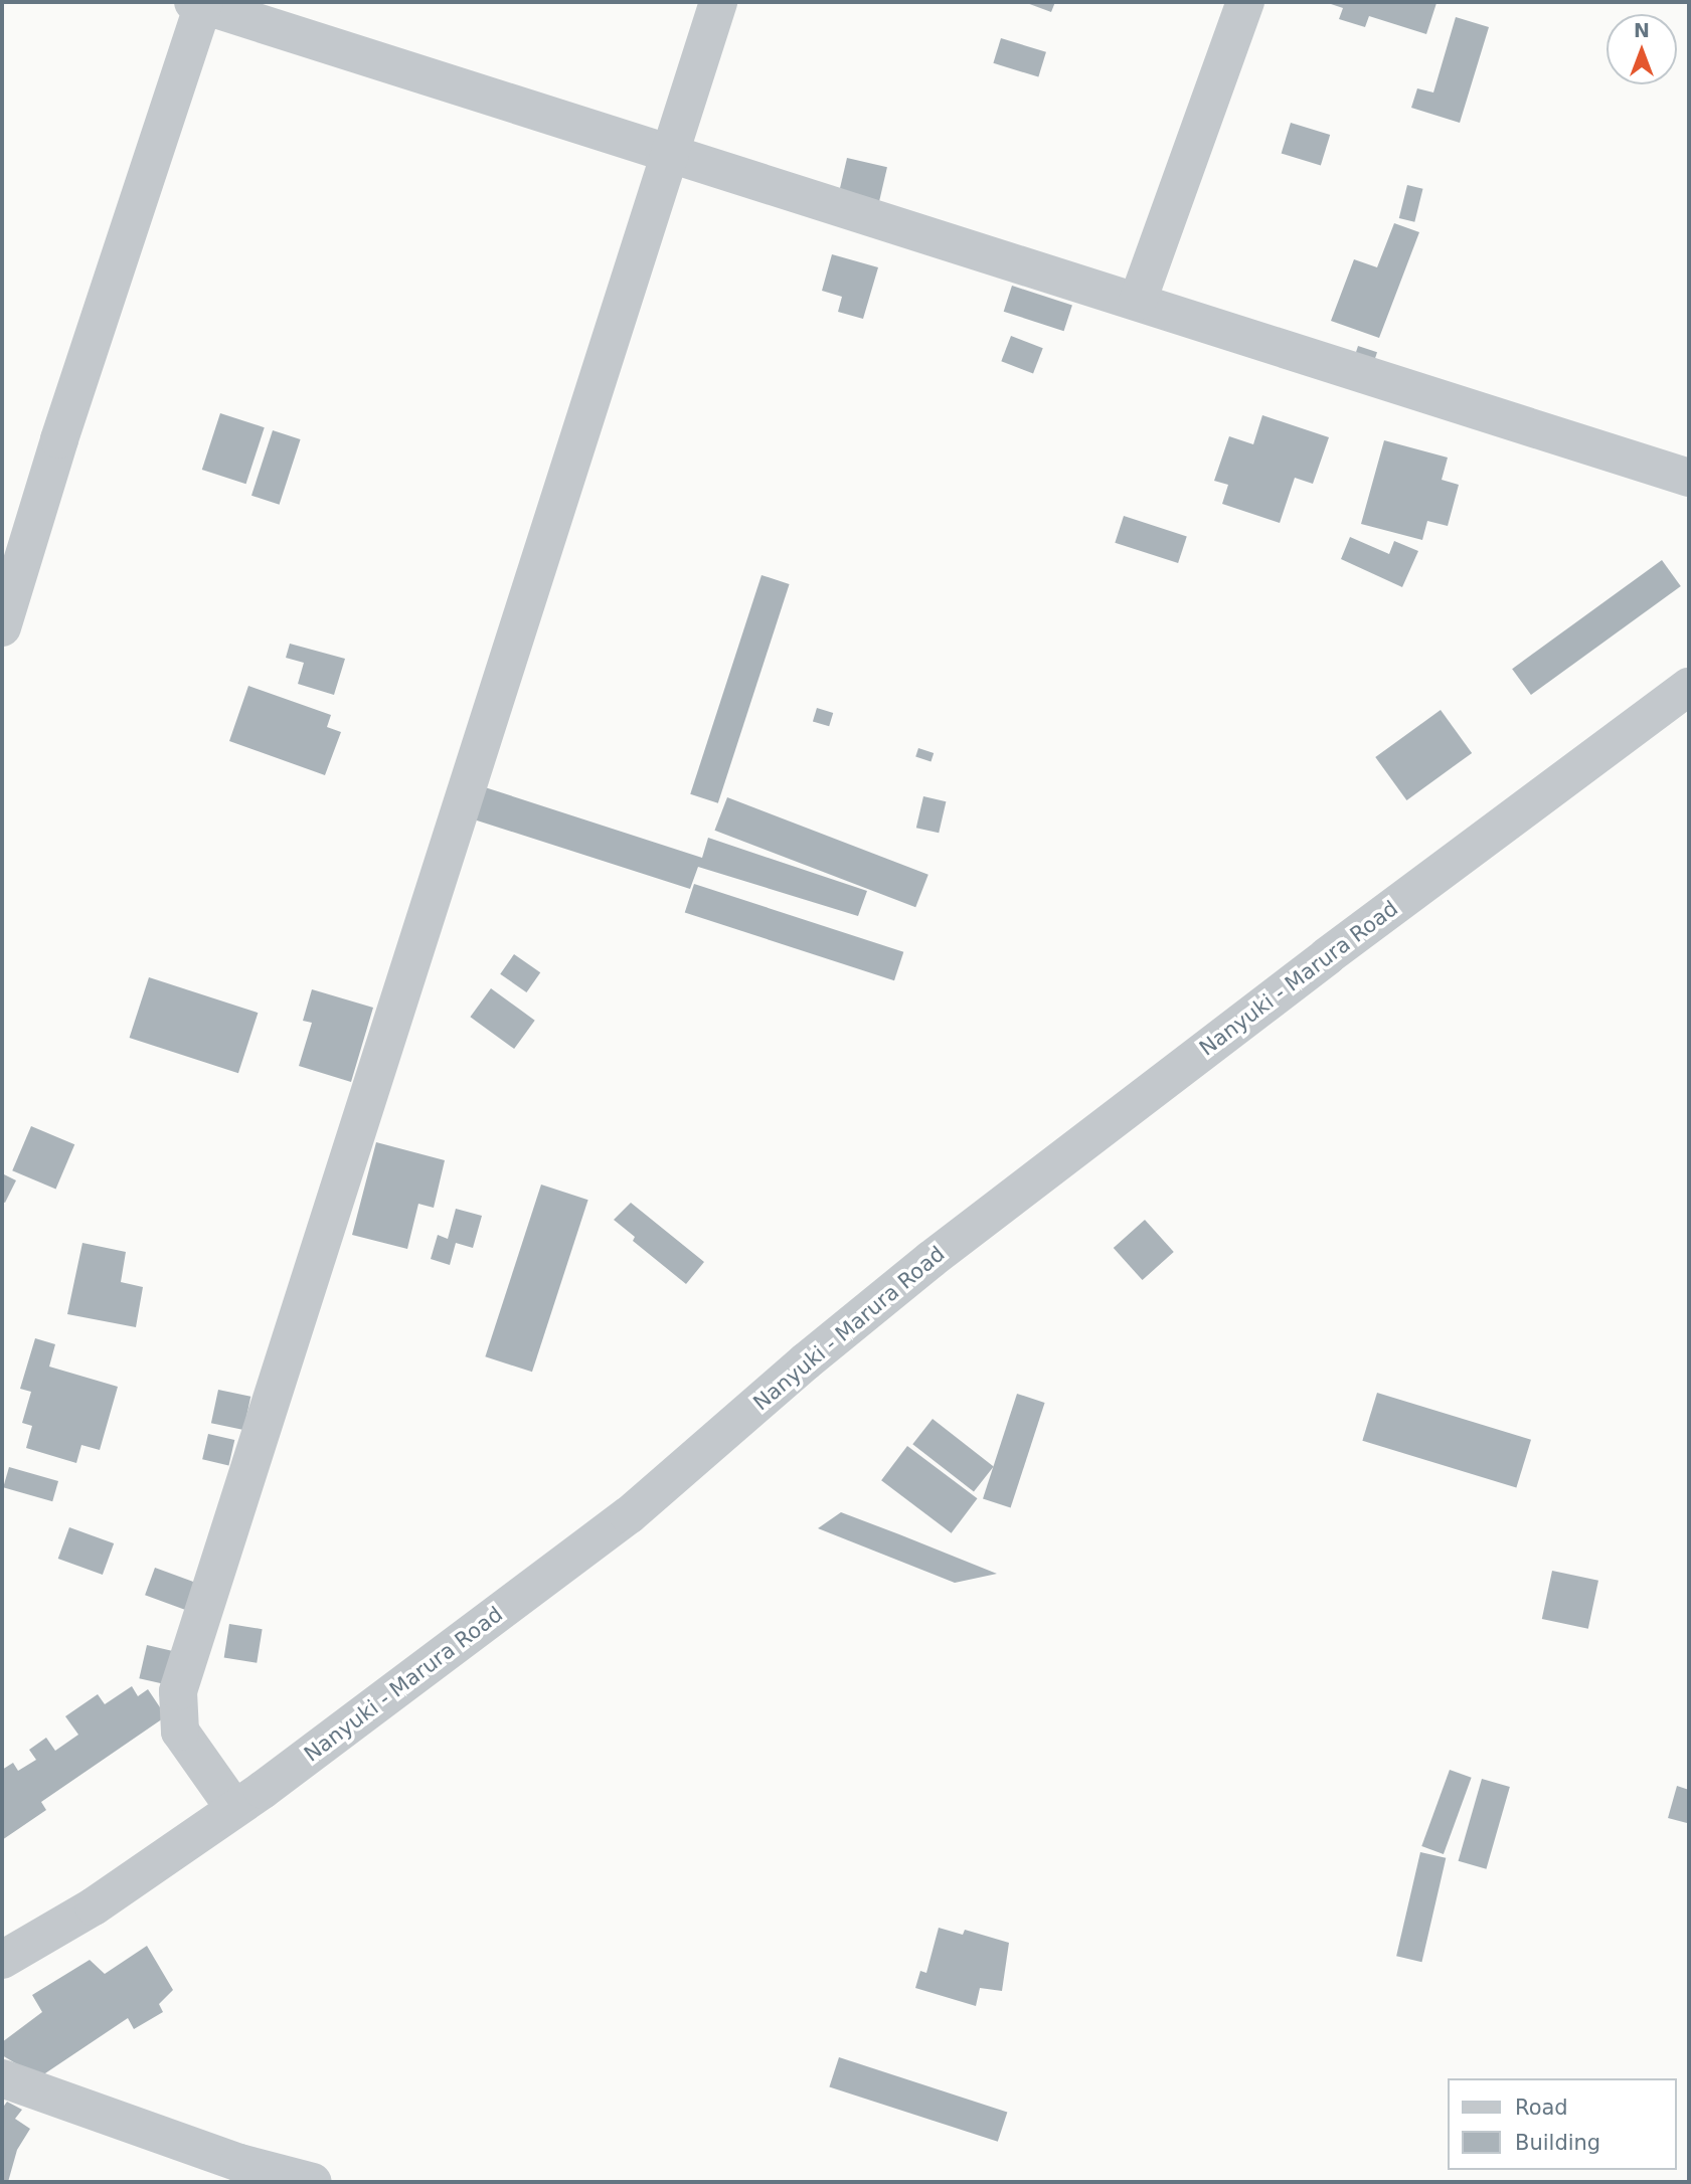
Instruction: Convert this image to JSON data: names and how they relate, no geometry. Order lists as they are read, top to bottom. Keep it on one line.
{"streets":{"street":["Nanyuki - Marura Road"]},"legend":["Road","Building"],"north":"top"}
